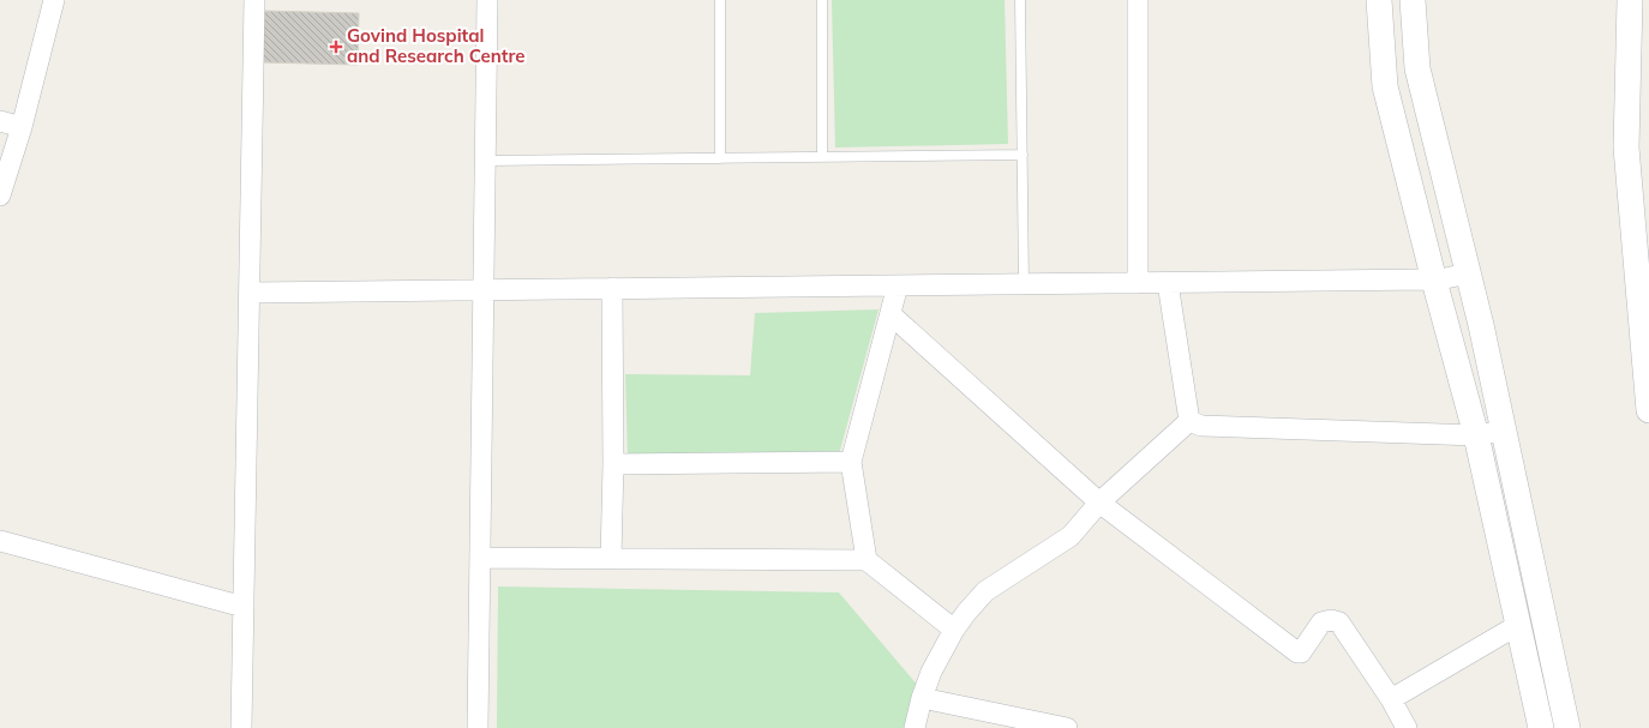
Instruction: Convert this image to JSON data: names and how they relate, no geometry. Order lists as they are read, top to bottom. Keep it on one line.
{"places":{"health":["Govind Hospital and Research Centre"]}}
